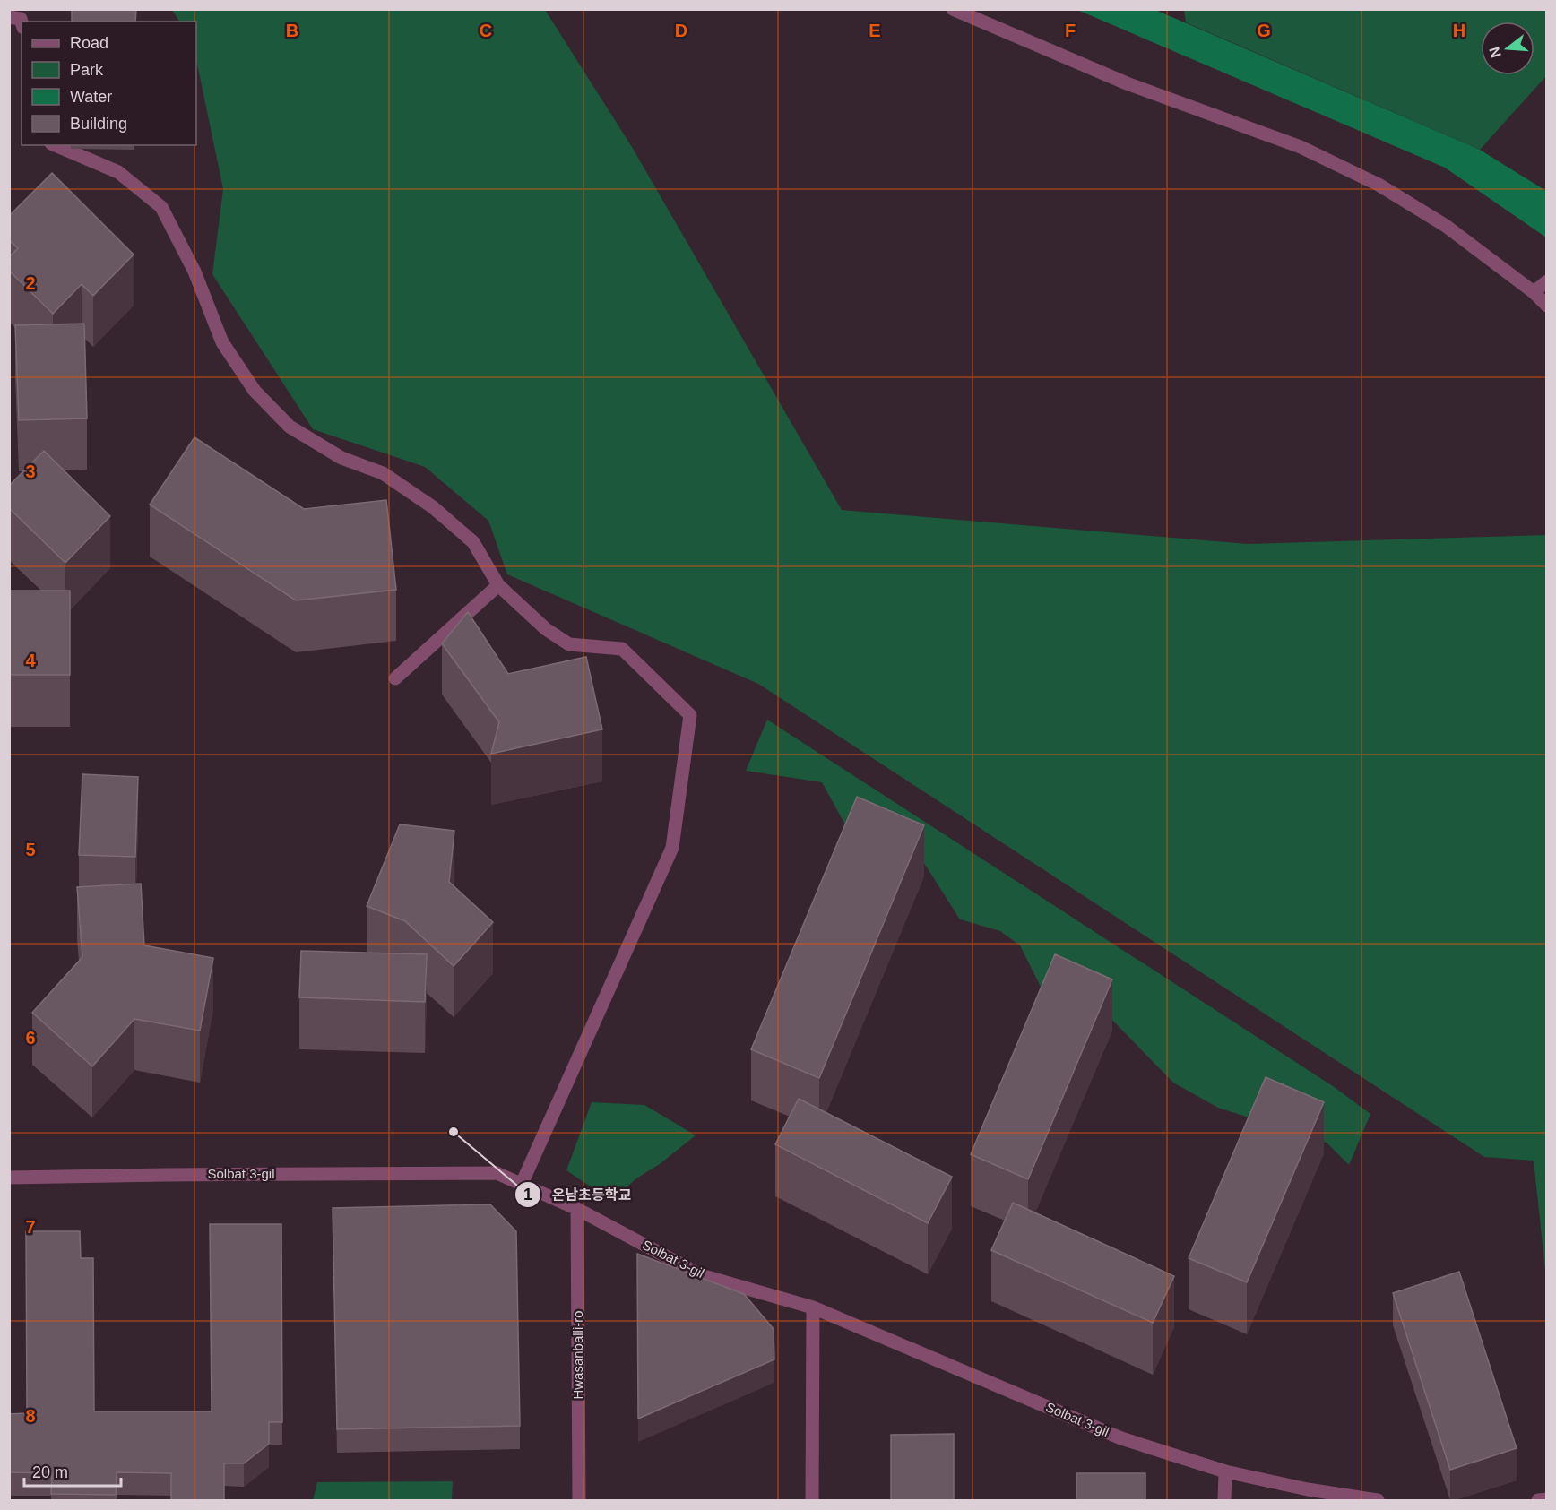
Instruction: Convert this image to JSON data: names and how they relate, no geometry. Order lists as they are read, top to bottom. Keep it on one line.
{"streets":{"street":["Solbat 3-gil","Hwasanballi-ro"]},"crossings":[["Solbat 3-gil","Hwasanballi-ro"]],"places":["온남초등학교"],"legend":["Road","Park","Water","Building"],"scale_bar":"20 m","north":"left","grid":{"columns":["B","C","D","E","F","G","H"],"rows":["2","3","4","5","6","7","8"]}}
